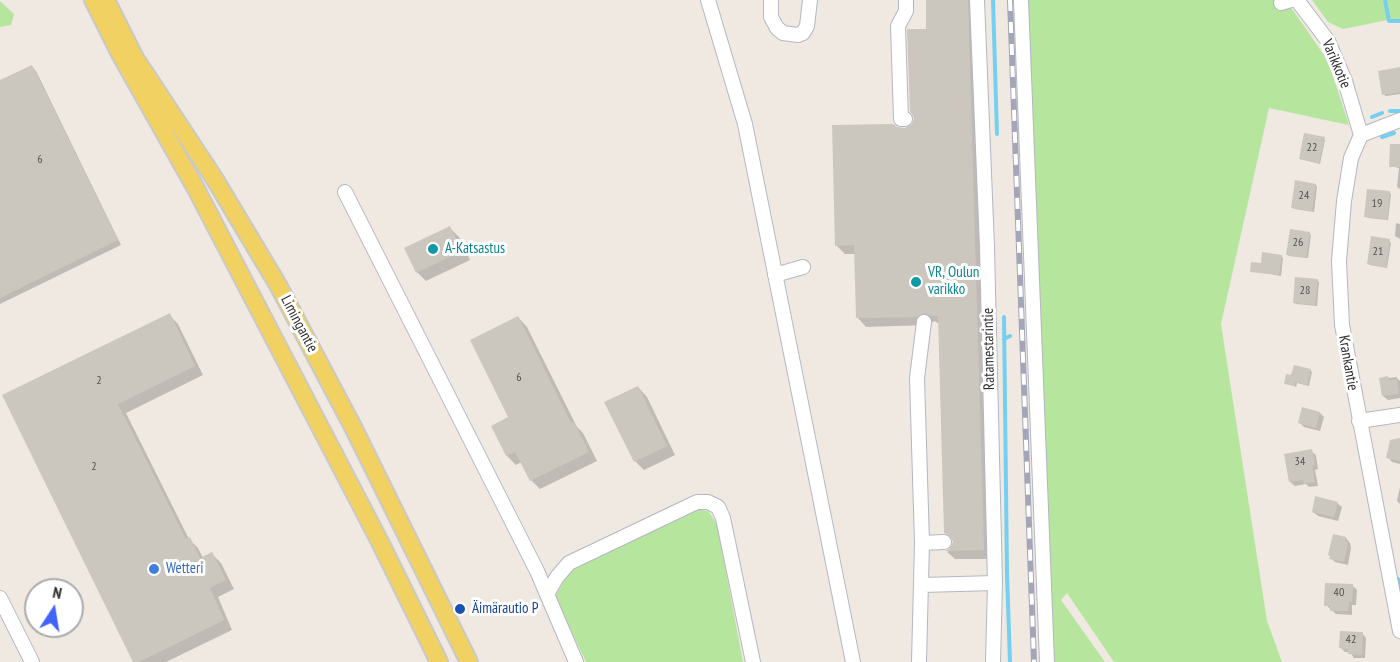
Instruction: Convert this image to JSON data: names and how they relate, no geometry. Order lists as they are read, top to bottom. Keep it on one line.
{"streets":{"main road":["Limingantie"],"street":["Varikkotie","Ratamestarintie","Krankantie"]},"crossings":[["Varikkotie","Krankantie"]],"places":["A-Katsastus","VR, Oulun varikko","Wetteri","Äimärautio P"],"house_numbers":["22","6","24","19","26","21","28","6","2","34","2","40","42"],"north":"top"}
